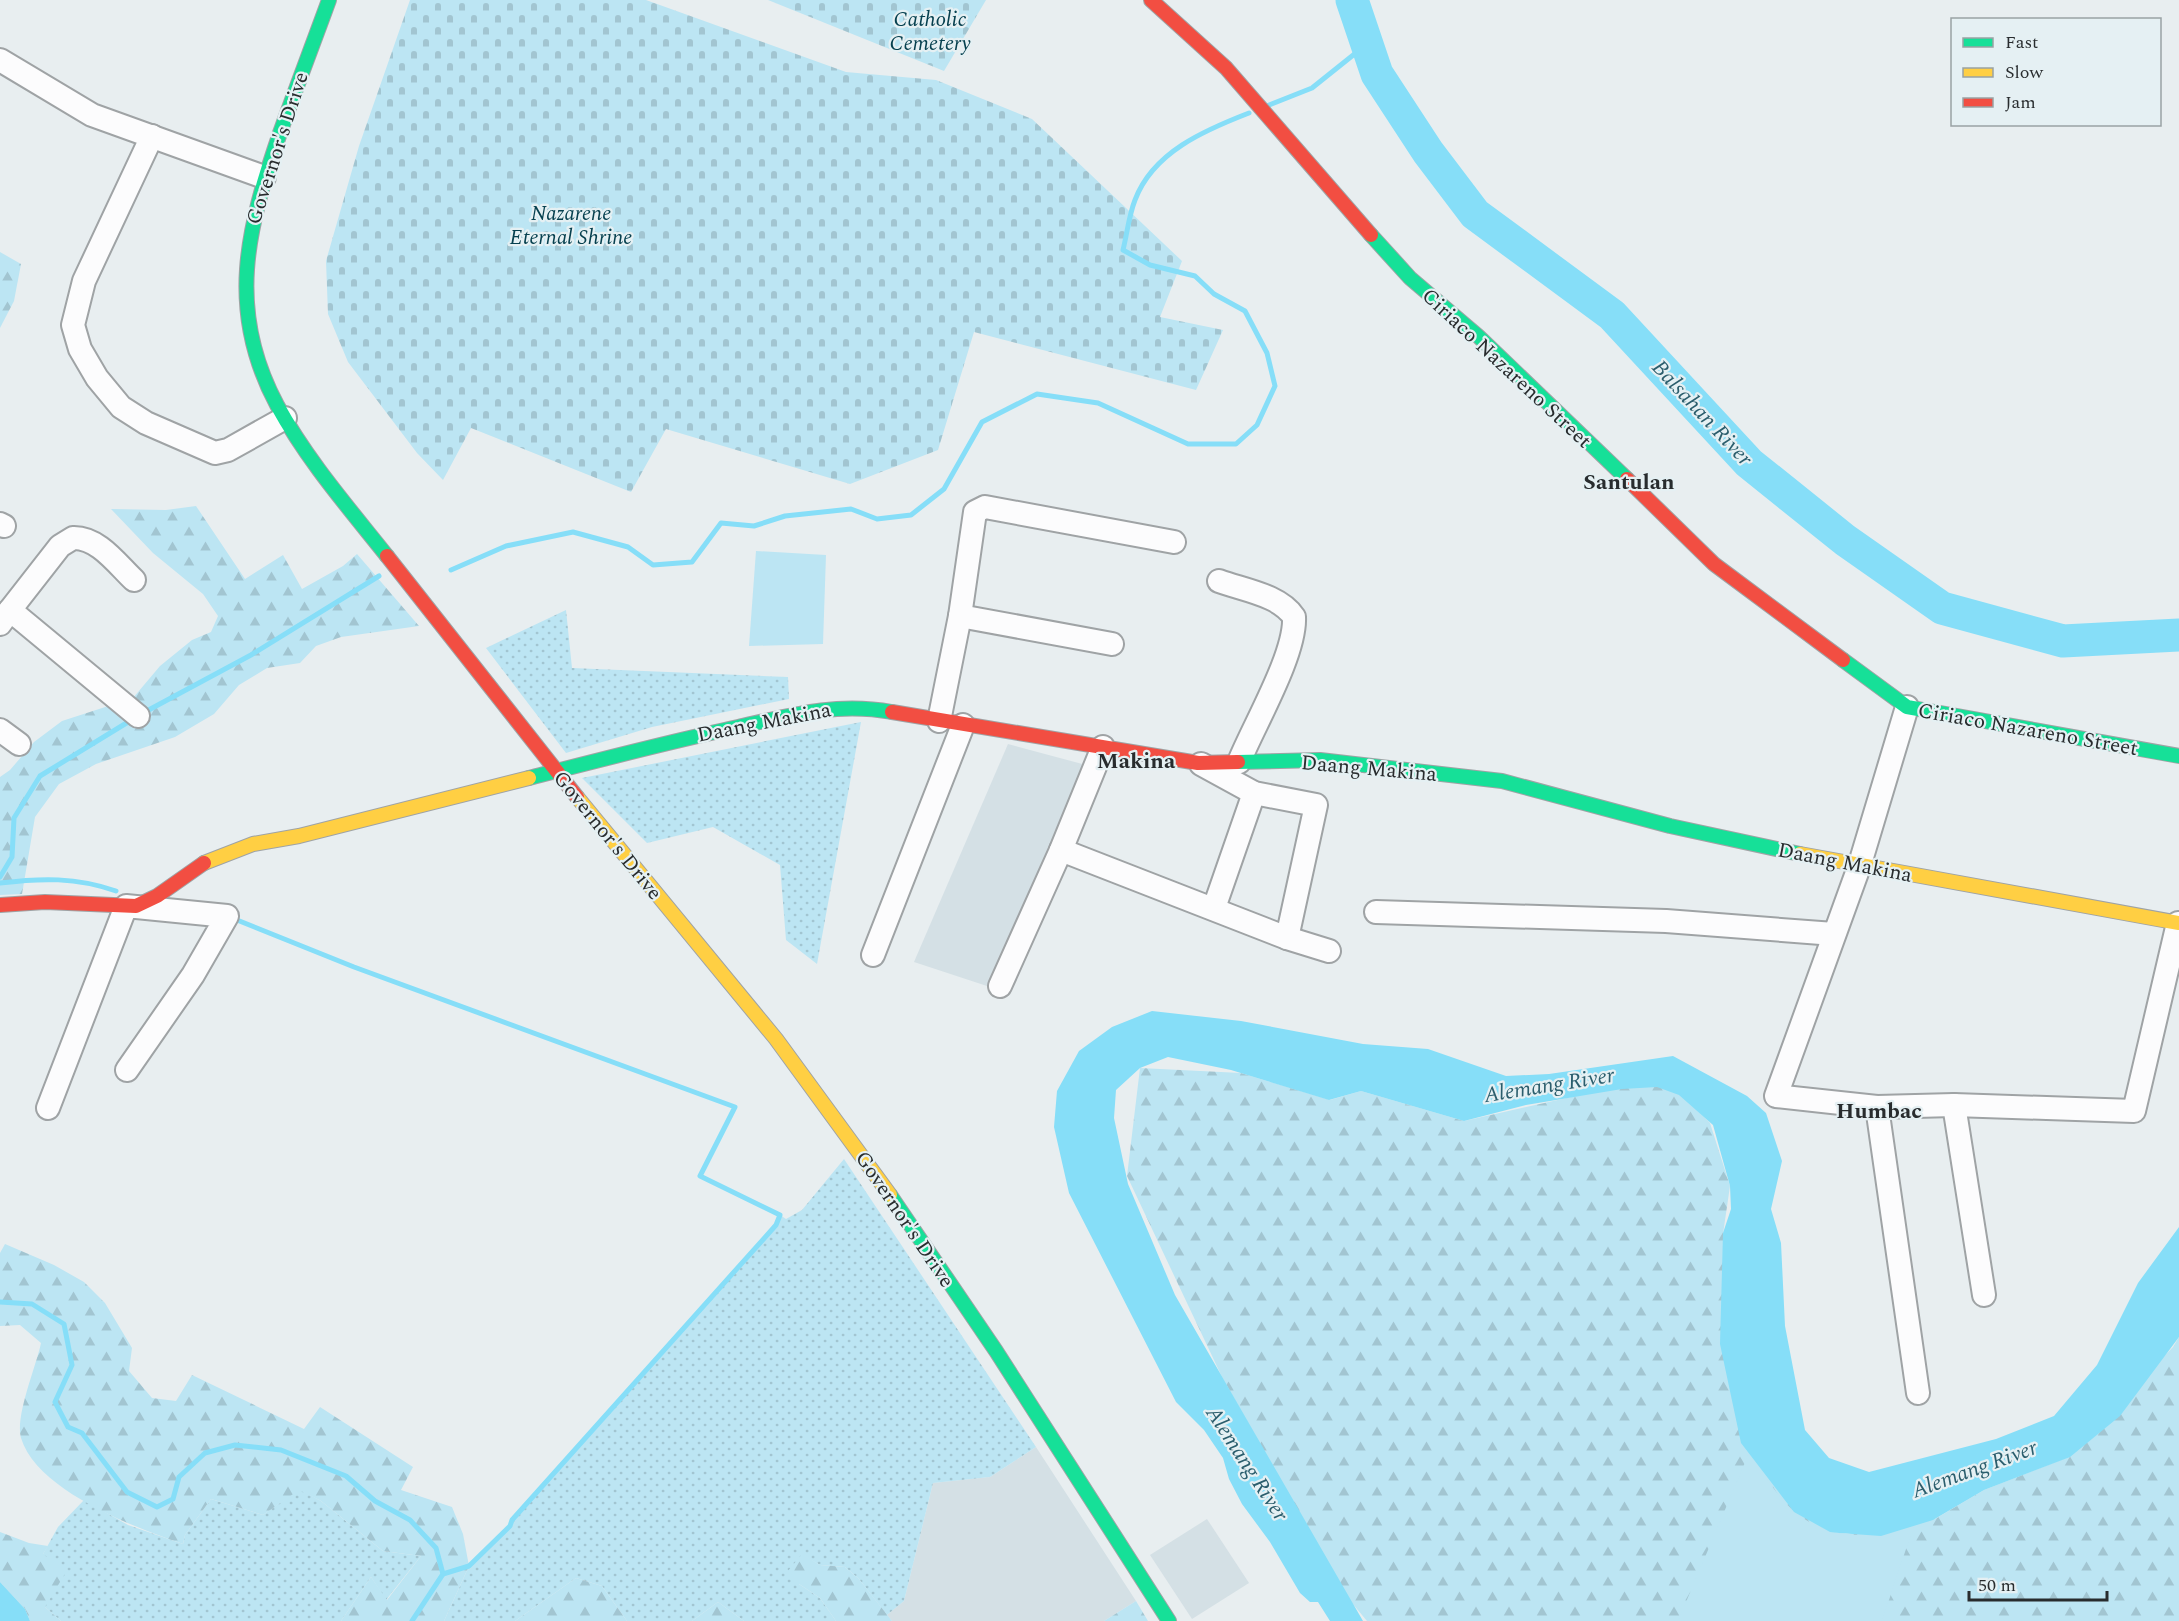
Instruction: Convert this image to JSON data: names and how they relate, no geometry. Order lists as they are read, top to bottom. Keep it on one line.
{"streets":{"main road":["Governor's Drive","Ciriaco Nazareno Street","Daang Makina"]},"crossings":[["Governor's Drive","Daang Makina"]],"districts":["Santulan","Makina","Humbac"],"water":["Balsahan River","Alemang River"],"parks":["Catholic Cemetery","Nazarene Eternal Shrine"],"legend":["Fast","Slow","Jam"],"scale_bar":"50 m"}
